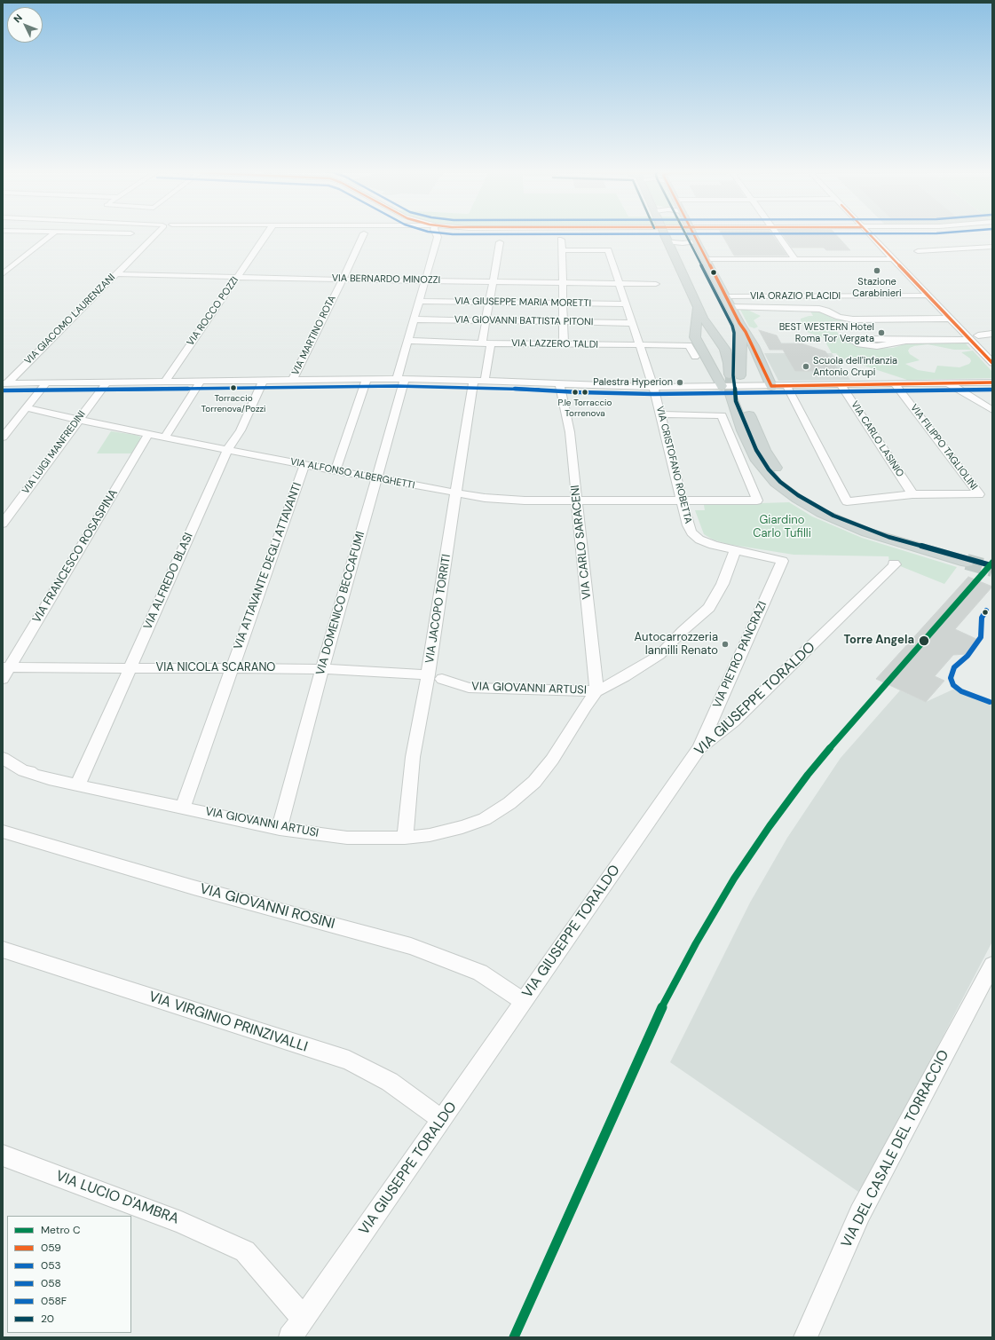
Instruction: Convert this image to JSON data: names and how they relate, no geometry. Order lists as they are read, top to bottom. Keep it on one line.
{"streets":{"street":["VIA BERNARDO MINOZZI","VIA ORAZIO PLACIDI","VIA GIUSEPPE MARIA MORETTI","VIA ROCCO POZZI","VIA GIACOMO LAURENZANI","VIA GIOVANNI BATTISTA PITONI","VIA MARTINO ROTA","VIA LAZZERO TALDI","VIA CARLO LASINIO","VIA FILIPPO TAGLIOLINI","VIA LUIGI MANFREDINI","VIA CRISTOFANO ROBETTA","VIA ALFONSO ALBERGHETTI","VIA CARLO SARACENI","VIA FRANCESCO ROSASPINA","VIA ATTAVANTE DEGLI ATTAVANTI","VIA ALFREDO BLASI","VIA DOMENICO BECCAFUMI","VIA JACOPO TORRITI","VIA PIETRO PANCRAZI","VIA NICOLA SCARANO","VIA GIOVANNI ARTUSI","VIA GIUSEPPE TORALDO","VIA GIOVANNI ROSINI","VIA VIRGINIO PRINZIVALLI","VIA DEL CASALE DEL TORRACCIO","VIA LUCIO D'AMBRA"]},"crossings":[["VIA BERNARDO MINOZZI","VIA ROCCO POZZI"],["VIA BERNARDO MINOZZI","VIA GIACOMO LAURENZANI"],["VIA BERNARDO MINOZZI","VIA MARTINO ROTA"],["VIA BERNARDO MINOZZI","VIA CRISTOFANO ROBETTA"],["VIA BERNARDO MINOZZI","VIA DOMENICO BECCAFUMI"],["VIA BERNARDO MINOZZI","VIA JACOPO TORRITI"],["VIA GIUSEPPE MARIA MORETTI","VIA CRISTOFANO ROBETTA"],["VIA GIUSEPPE MARIA MORETTI","VIA DOMENICO BECCAFUMI"],["VIA GIUSEPPE MARIA MORETTI","VIA JACOPO TORRITI"],["VIA GIOVANNI BATTISTA PITONI","VIA CRISTOFANO ROBETTA"],["VIA GIOVANNI BATTISTA PITONI","VIA DOMENICO BECCAFUMI"],["VIA GIOVANNI BATTISTA PITONI","VIA JACOPO TORRITI"],["VIA LAZZERO TALDI","VIA CRISTOFANO ROBETTA"],["VIA LAZZERO TALDI","VIA DOMENICO BECCAFUMI"],["VIA LAZZERO TALDI","VIA JACOPO TORRITI"],["VIA CARLO LASINIO","VIA FILIPPO TAGLIOLINI"],["VIA LUIGI MANFREDINI","VIA ALFONSO ALBERGHETTI"],["VIA CRISTOFANO ROBETTA","VIA ALFONSO ALBERGHETTI"],["VIA CRISTOFANO ROBETTA","VIA PIETRO PANCRAZI"],["VIA CRISTOFANO ROBETTA","VIA GIOVANNI ARTUSI"],["VIA ALFONSO ALBERGHETTI","VIA CARLO SARACENI"],["VIA ALFONSO ALBERGHETTI","VIA FRANCESCO ROSASPINA"],["VIA ALFONSO ALBERGHETTI","VIA ATTAVANTE DEGLI ATTAVANTI"],["VIA ALFONSO ALBERGHETTI","VIA ALFREDO BLASI"],["VIA ALFONSO ALBERGHETTI","VIA DOMENICO BECCAFUMI"],["VIA ALFONSO ALBERGHETTI","VIA JACOPO TORRITI"],["VIA CARLO SARACENI","VIA GIOVANNI ARTUSI"],["VIA FRANCESCO ROSASPINA","VIA NICOLA SCARANO"],["VIA ATTAVANTE DEGLI ATTAVANTI","VIA NICOLA SCARANO"],["VIA ATTAVANTE DEGLI ATTAVANTI","VIA GIOVANNI ARTUSI"],["VIA ALFREDO BLASI","VIA NICOLA SCARANO"],["VIA ALFREDO BLASI","VIA GIOVANNI ARTUSI"],["VIA DOMENICO BECCAFUMI","VIA NICOLA SCARANO"],["VIA DOMENICO BECCAFUMI","VIA GIOVANNI ARTUSI"],["VIA JACOPO TORRITI","VIA NICOLA SCARANO"],["VIA JACOPO TORRITI","VIA GIOVANNI ARTUSI"],["VIA PIETRO PANCRAZI","VIA GIUSEPPE TORALDO"],["VIA GIUSEPPE TORALDO","VIA GIOVANNI ROSINI"],["VIA GIUSEPPE TORALDO","VIA VIRGINIO PRINZIVALLI"],["VIA GIUSEPPE TORALDO","VIA LUCIO D'AMBRA"]],"parks":["Giardino Carlo Tufilli"],"places":["Stazione Carabinieri","BEST WESTERN Hotel Roma Tor Vergata","Scuola dell'infanzia Antonio Crupi","Palestra Hyperion","Torraccio Torrenova/Pozzi","P.le Torraccio Torrenova","Torre Angela","Autocarrozzeria Iannilli Renato"],"lines":["transit line 059","transit line 058","transit line 20","transit line 053","metro line C"],"legend":["Metro C","059","053","058","058F","20"],"north":"top left"}
